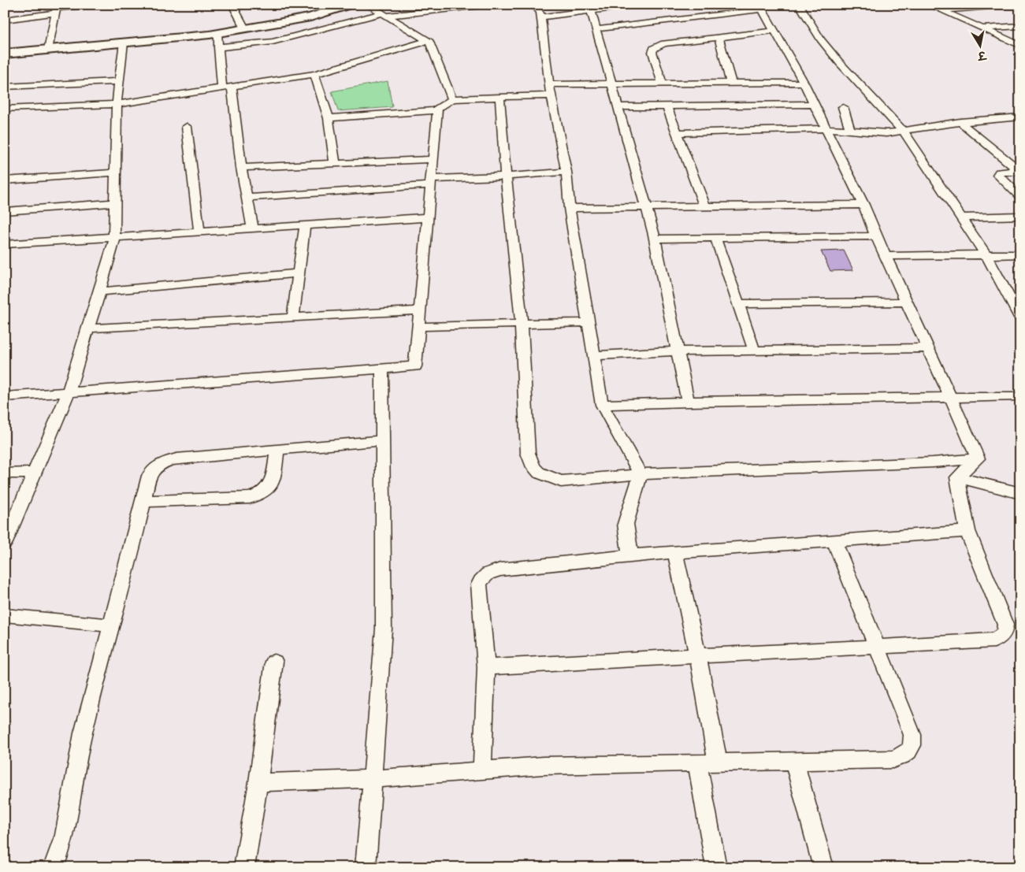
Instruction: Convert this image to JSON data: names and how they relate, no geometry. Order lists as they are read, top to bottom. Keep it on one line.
{"north":"bottom"}
